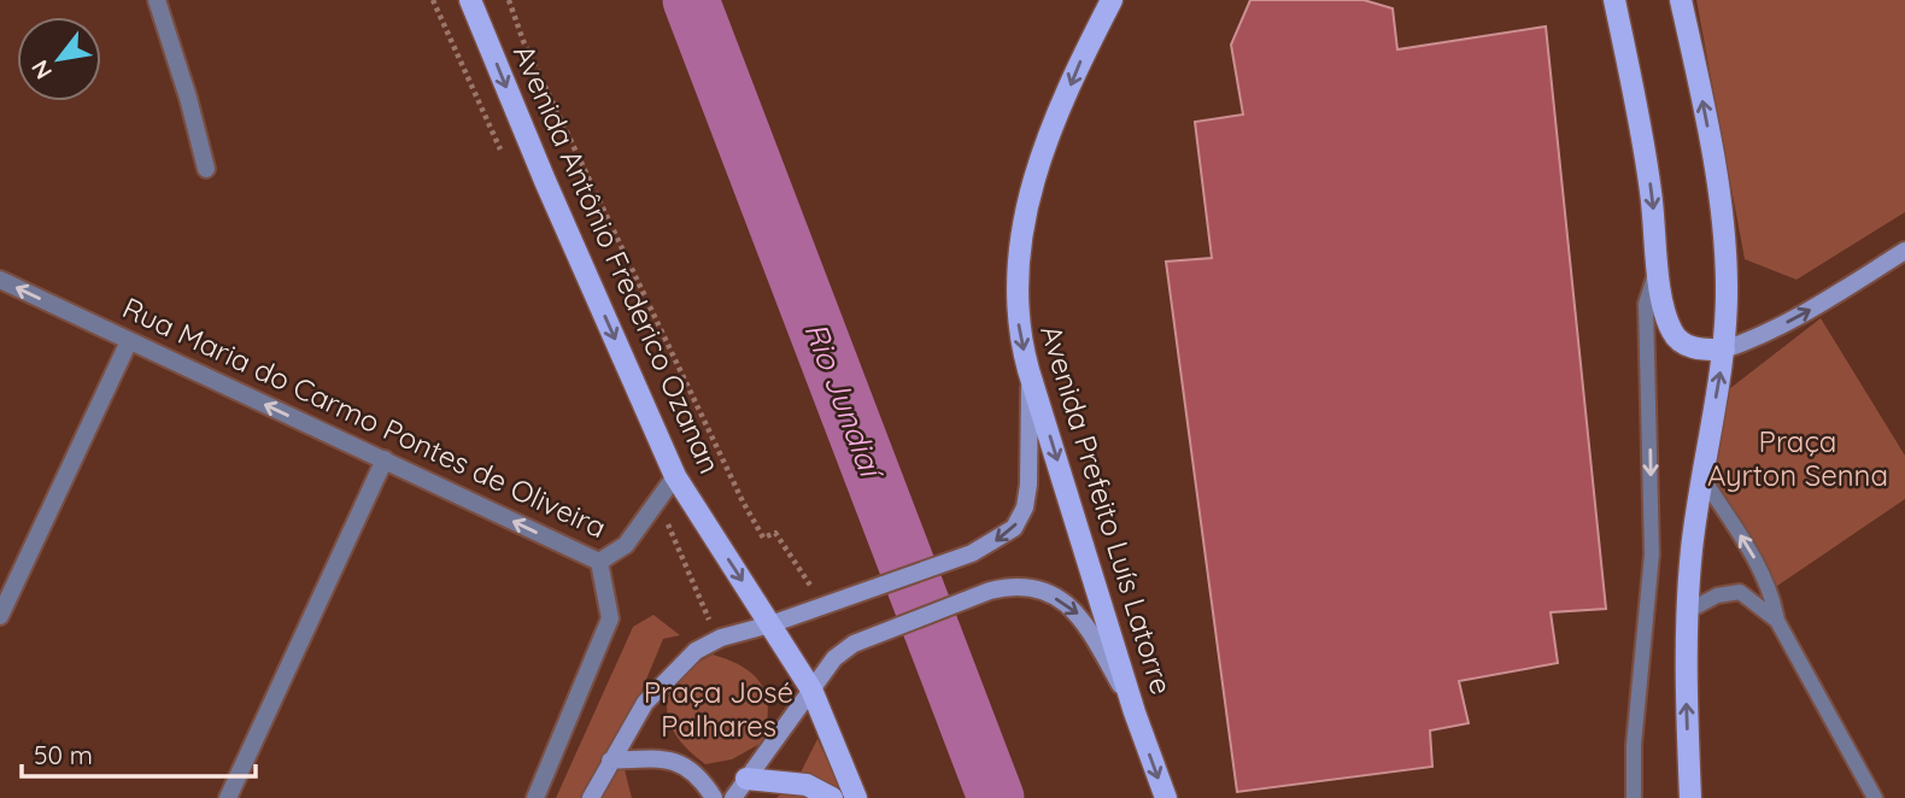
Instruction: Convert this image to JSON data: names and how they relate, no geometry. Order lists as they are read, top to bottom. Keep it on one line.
{"streets":{"main road":["Avenida Antônio Frederico Ozanan","Avenida Prefeito Luís Latorre"],"street":["Rua Maria do Carmo Pontes de Oliveira"]},"crossings":[["Avenida Antônio Frederico Ozanan","Rua Maria do Carmo Pontes de Oliveira"]],"one_way":["Avenida Antônio Frederico Ozanan","Rua Maria do Carmo Pontes de Oliveira","Avenida Prefeito Luís Latorre"],"water":["Rio Jundiaí"],"parks":["Praça Ayrton Senna","Praça José Palhares"],"scale_bar":"50 m","north":"bottom left"}
